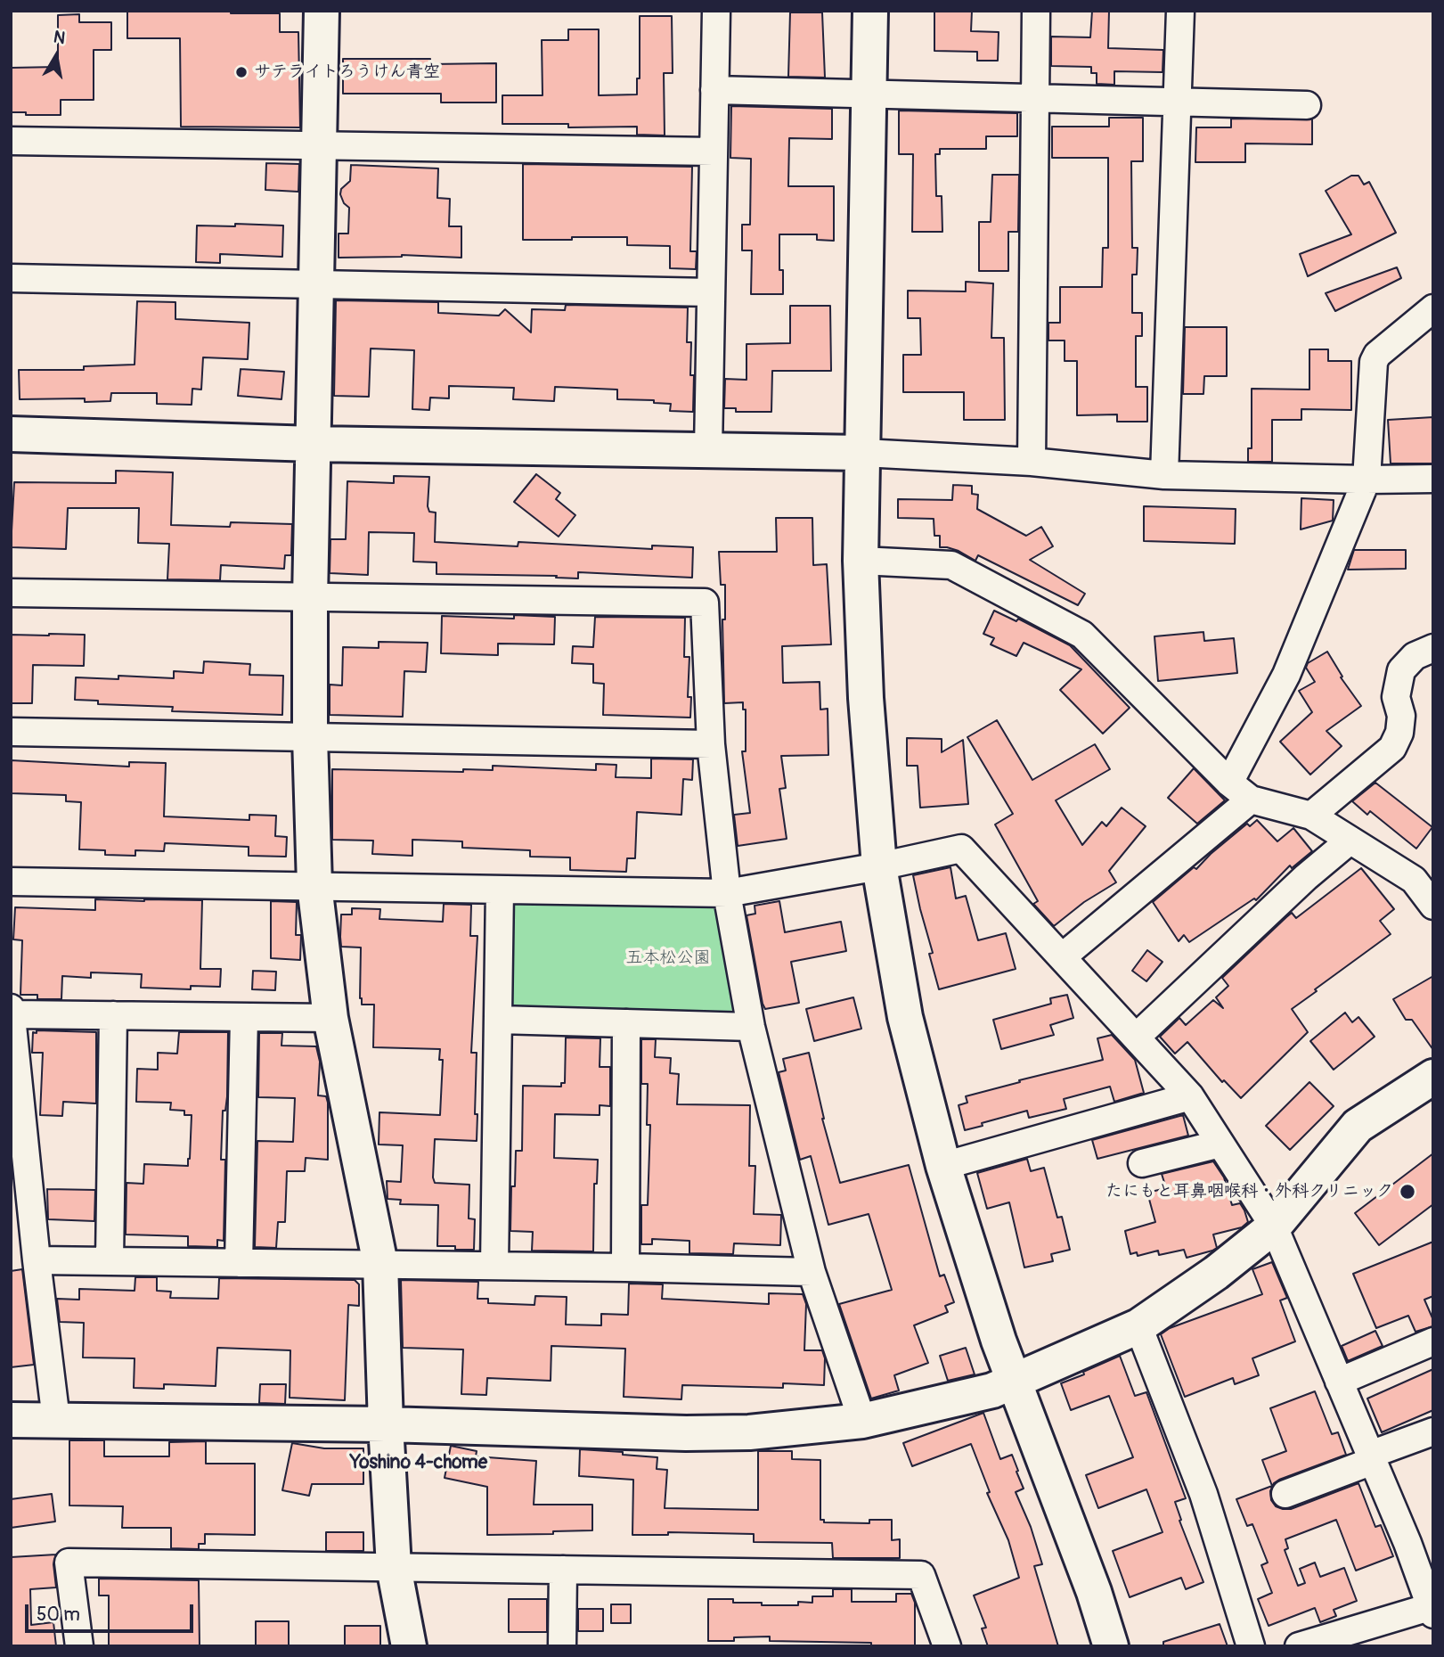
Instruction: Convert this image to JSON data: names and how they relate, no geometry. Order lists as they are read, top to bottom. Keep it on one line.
{"districts":["Yoshino 4-chome"],"parks":["五本松公園"],"places":["サテライトろうけん青空","たにもと耳鼻咽喉科・外科クリニック"],"scale_bar":"50 m","north":"top"}
